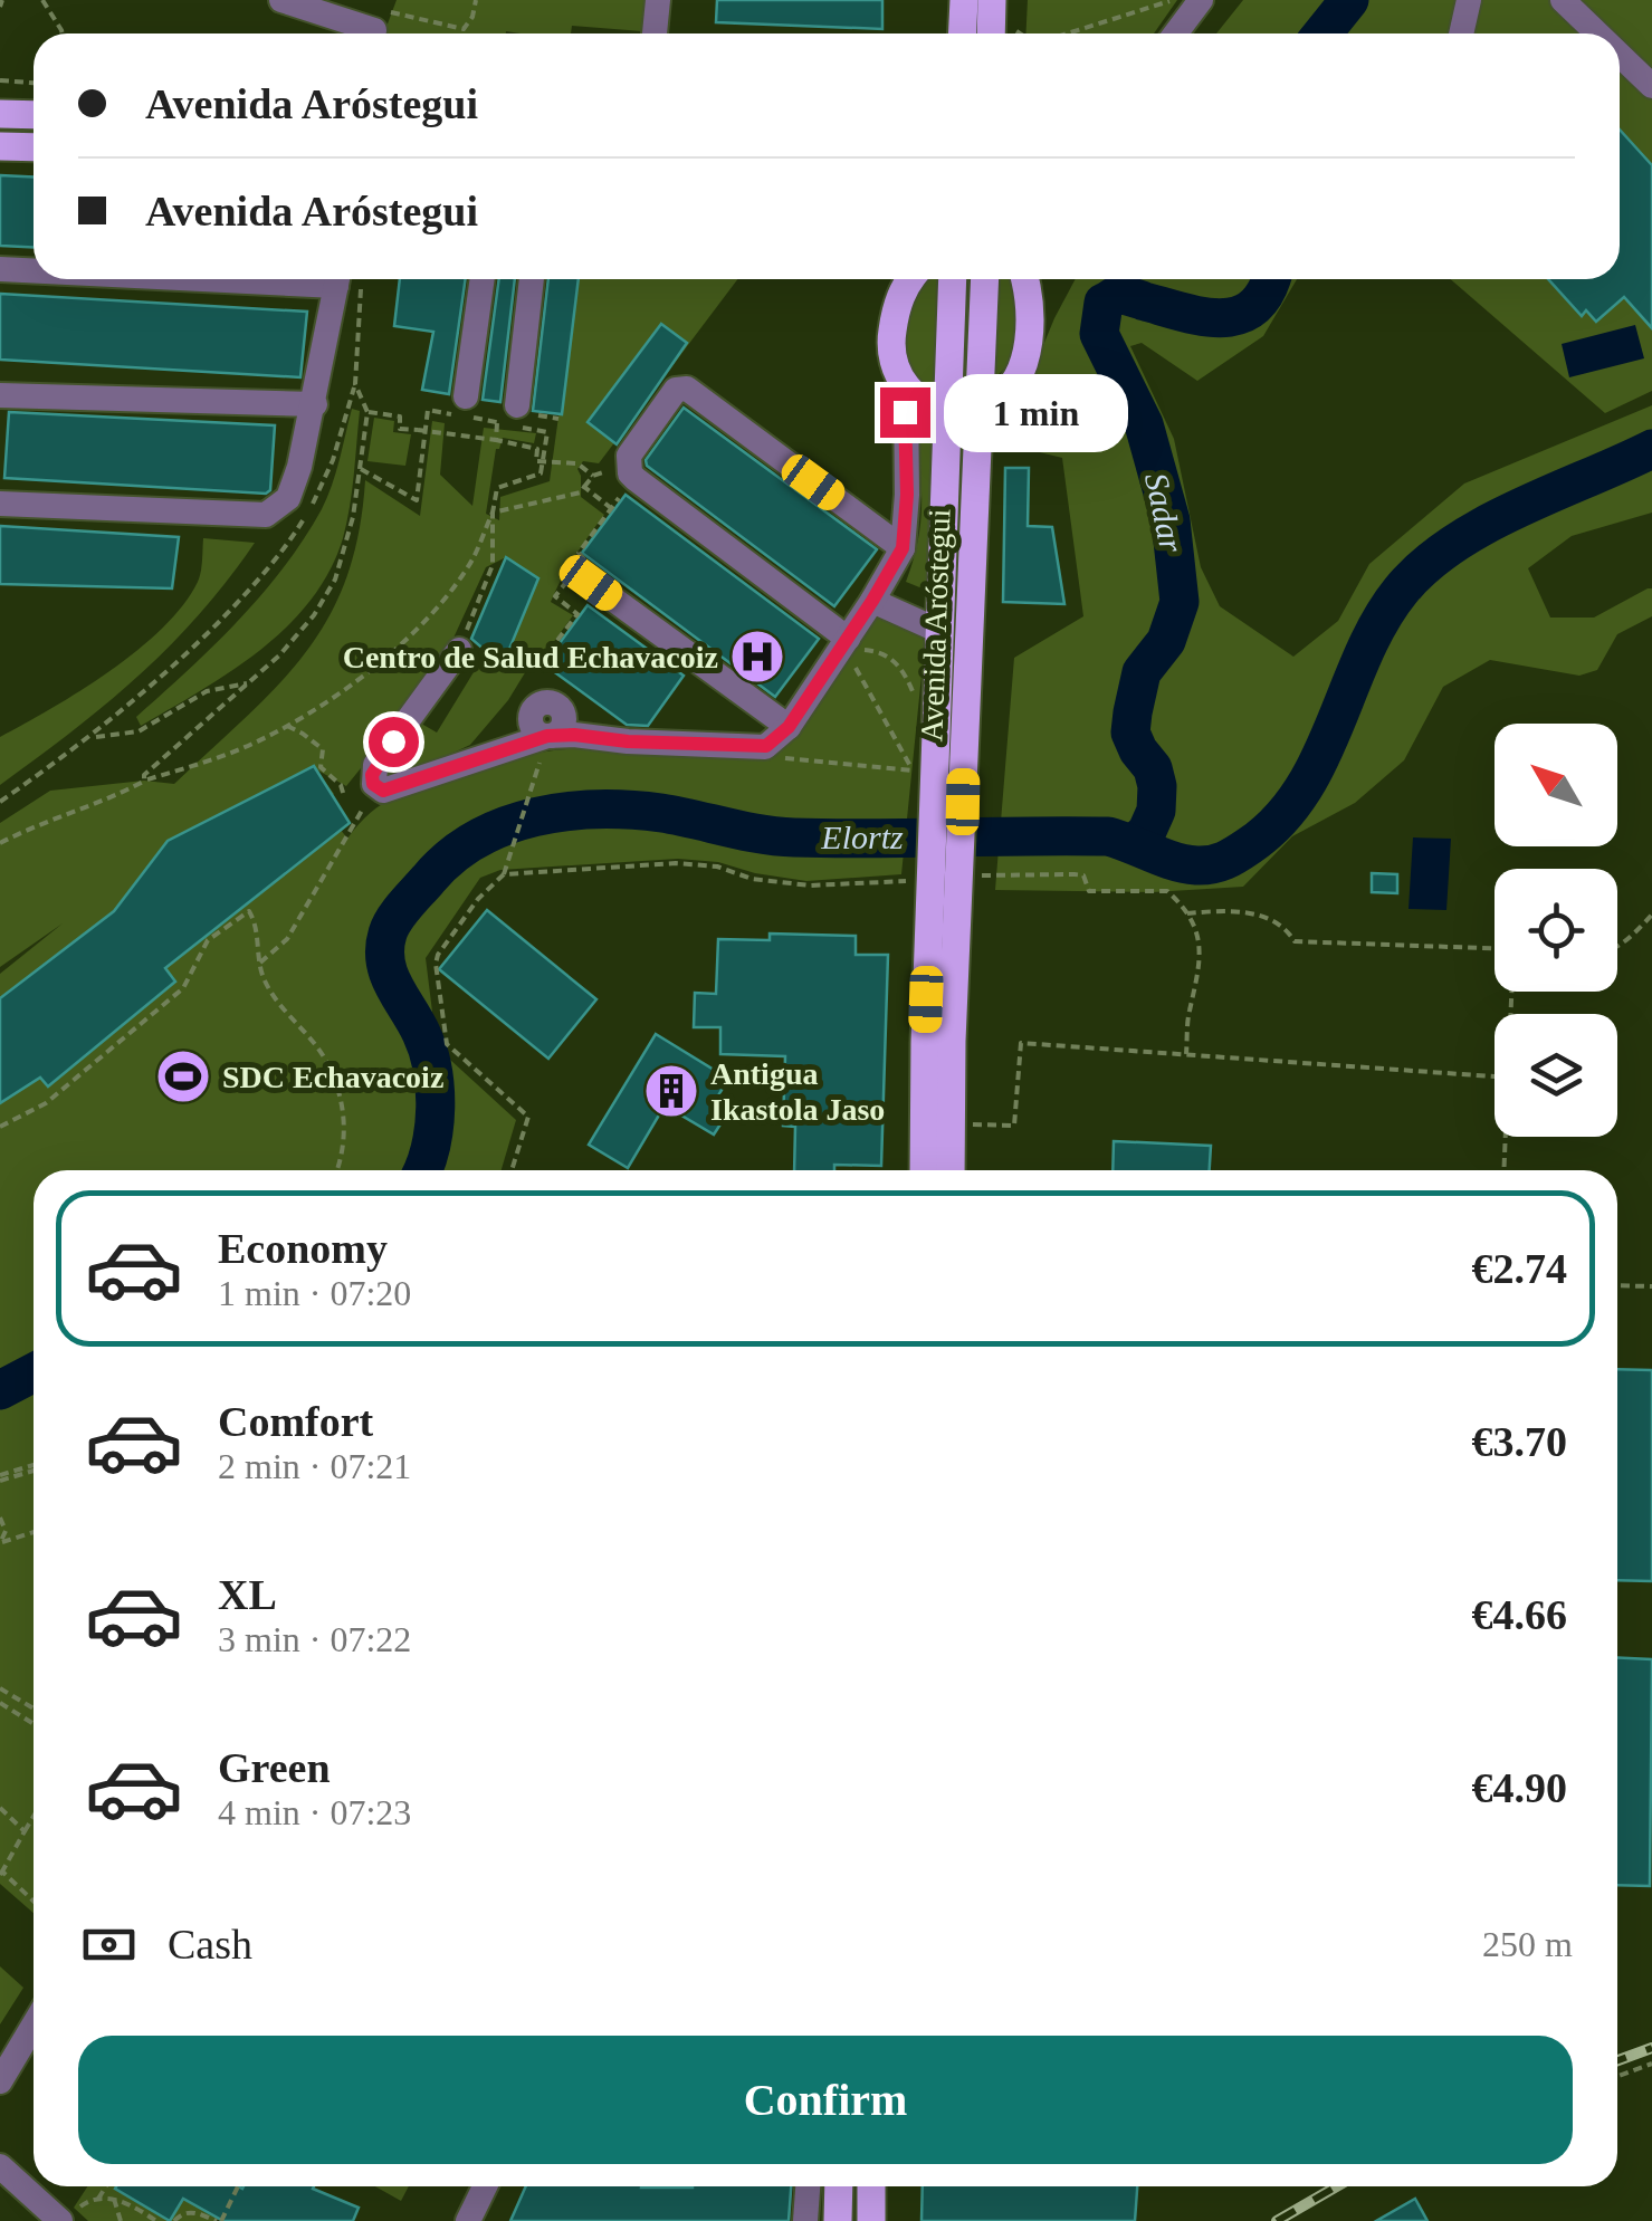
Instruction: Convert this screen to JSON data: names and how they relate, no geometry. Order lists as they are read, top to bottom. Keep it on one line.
{"streets":{"main road":["Avenida Aróstegui"]},"water":["Sadar","Elortz"],"places":{"hospital":["Centro de Salud Echavacoiz"],"sports":["SDC Echavacoiz"],"building":["Antigua Ikastola Jaso"]},"north":"top left","page":{"banner":["Avenida Aróstegui","Avenida Aróstegui"],"bubble":"1 min","list":[{"name":"Economy","note":"1 min · 07:20","value":"€2.74"},{"name":"Comfort","note":"2 min · 07:21","value":"€3.70"},{"name":"XL","note":"3 min · 07:22","value":"€4.66"},{"name":"Green","note":"4 min · 07:23","value":"€4.90"}],"pay":["Cash","250 m"],"buttons":"Confirm"}}
